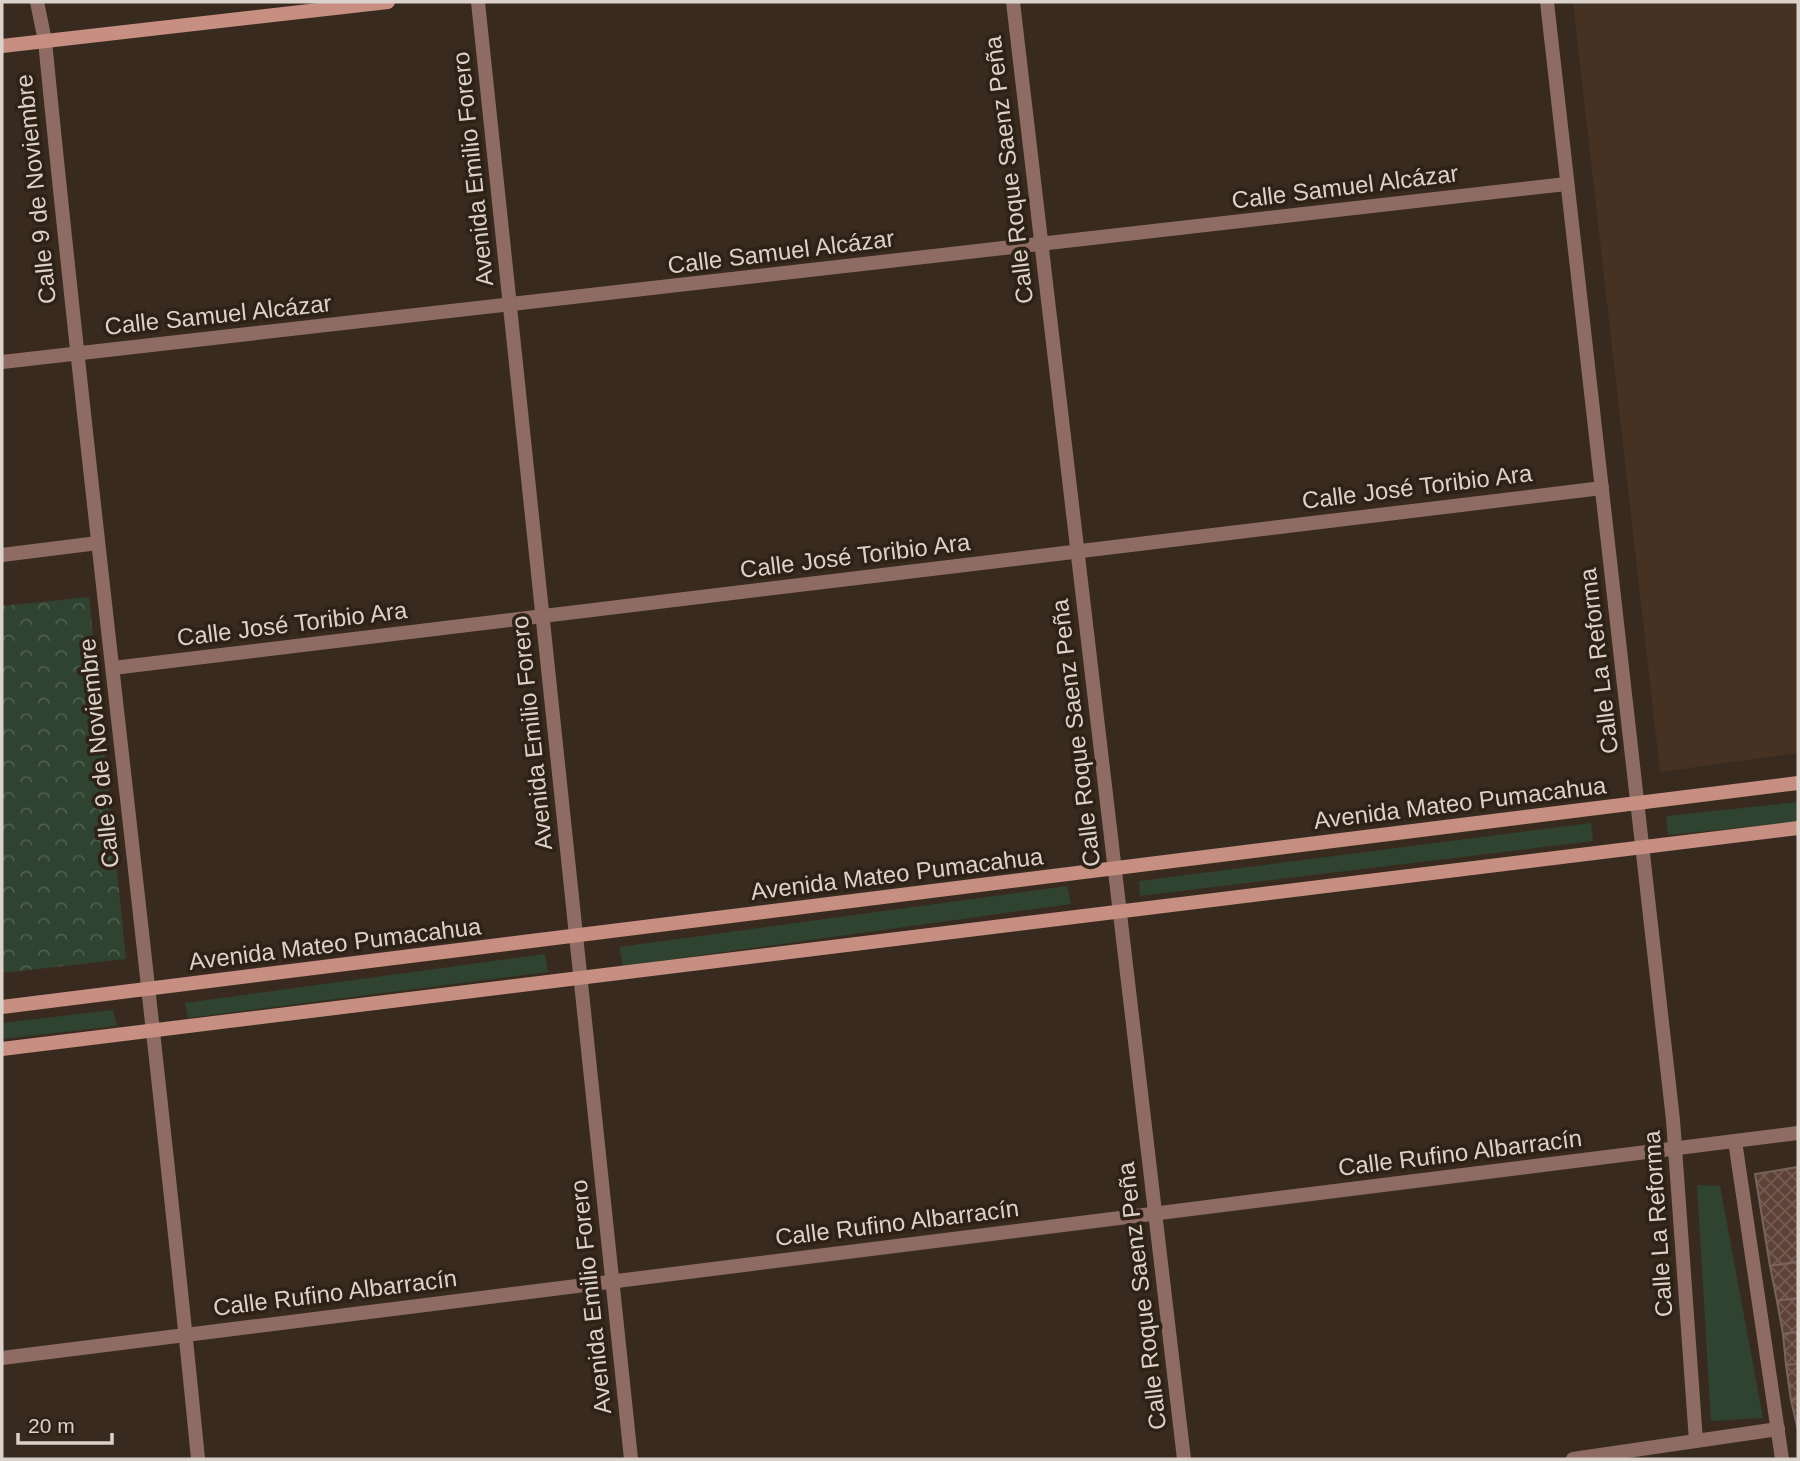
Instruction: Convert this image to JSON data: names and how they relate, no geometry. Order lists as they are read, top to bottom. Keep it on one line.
{"streets":{"street":["Avenida Emilio Forero","Calle Roque Saenz Peña","Calle Samuel Alcázar","Calle 9 de Noviembre","Calle José Toribio Ara","Calle La Reforma","Avenida Mateo Pumacahua","Calle Rufino Albarracín"]},"crossings":[["Avenida Emilio Forero","Calle Samuel Alcázar"],["Avenida Emilio Forero","Calle José Toribio Ara"],["Avenida Emilio Forero","Avenida Mateo Pumacahua"],["Avenida Emilio Forero","Calle Rufino Albarracín"],["Calle Roque Saenz Peña","Calle Samuel Alcázar"],["Calle Roque Saenz Peña","Calle José Toribio Ara"],["Calle Roque Saenz Peña","Avenida Mateo Pumacahua"],["Calle Roque Saenz Peña","Calle Rufino Albarracín"],["Calle Samuel Alcázar","Calle 9 de Noviembre"],["Calle Samuel Alcázar","Calle La Reforma"],["Calle 9 de Noviembre","Calle José Toribio Ara"],["Calle 9 de Noviembre","Avenida Mateo Pumacahua"],["Calle 9 de Noviembre","Calle Rufino Albarracín"],["Calle José Toribio Ara","Calle La Reforma"],["Calle La Reforma","Avenida Mateo Pumacahua"],["Calle La Reforma","Calle Rufino Albarracín"]],"scale_bar":"20 m"}
